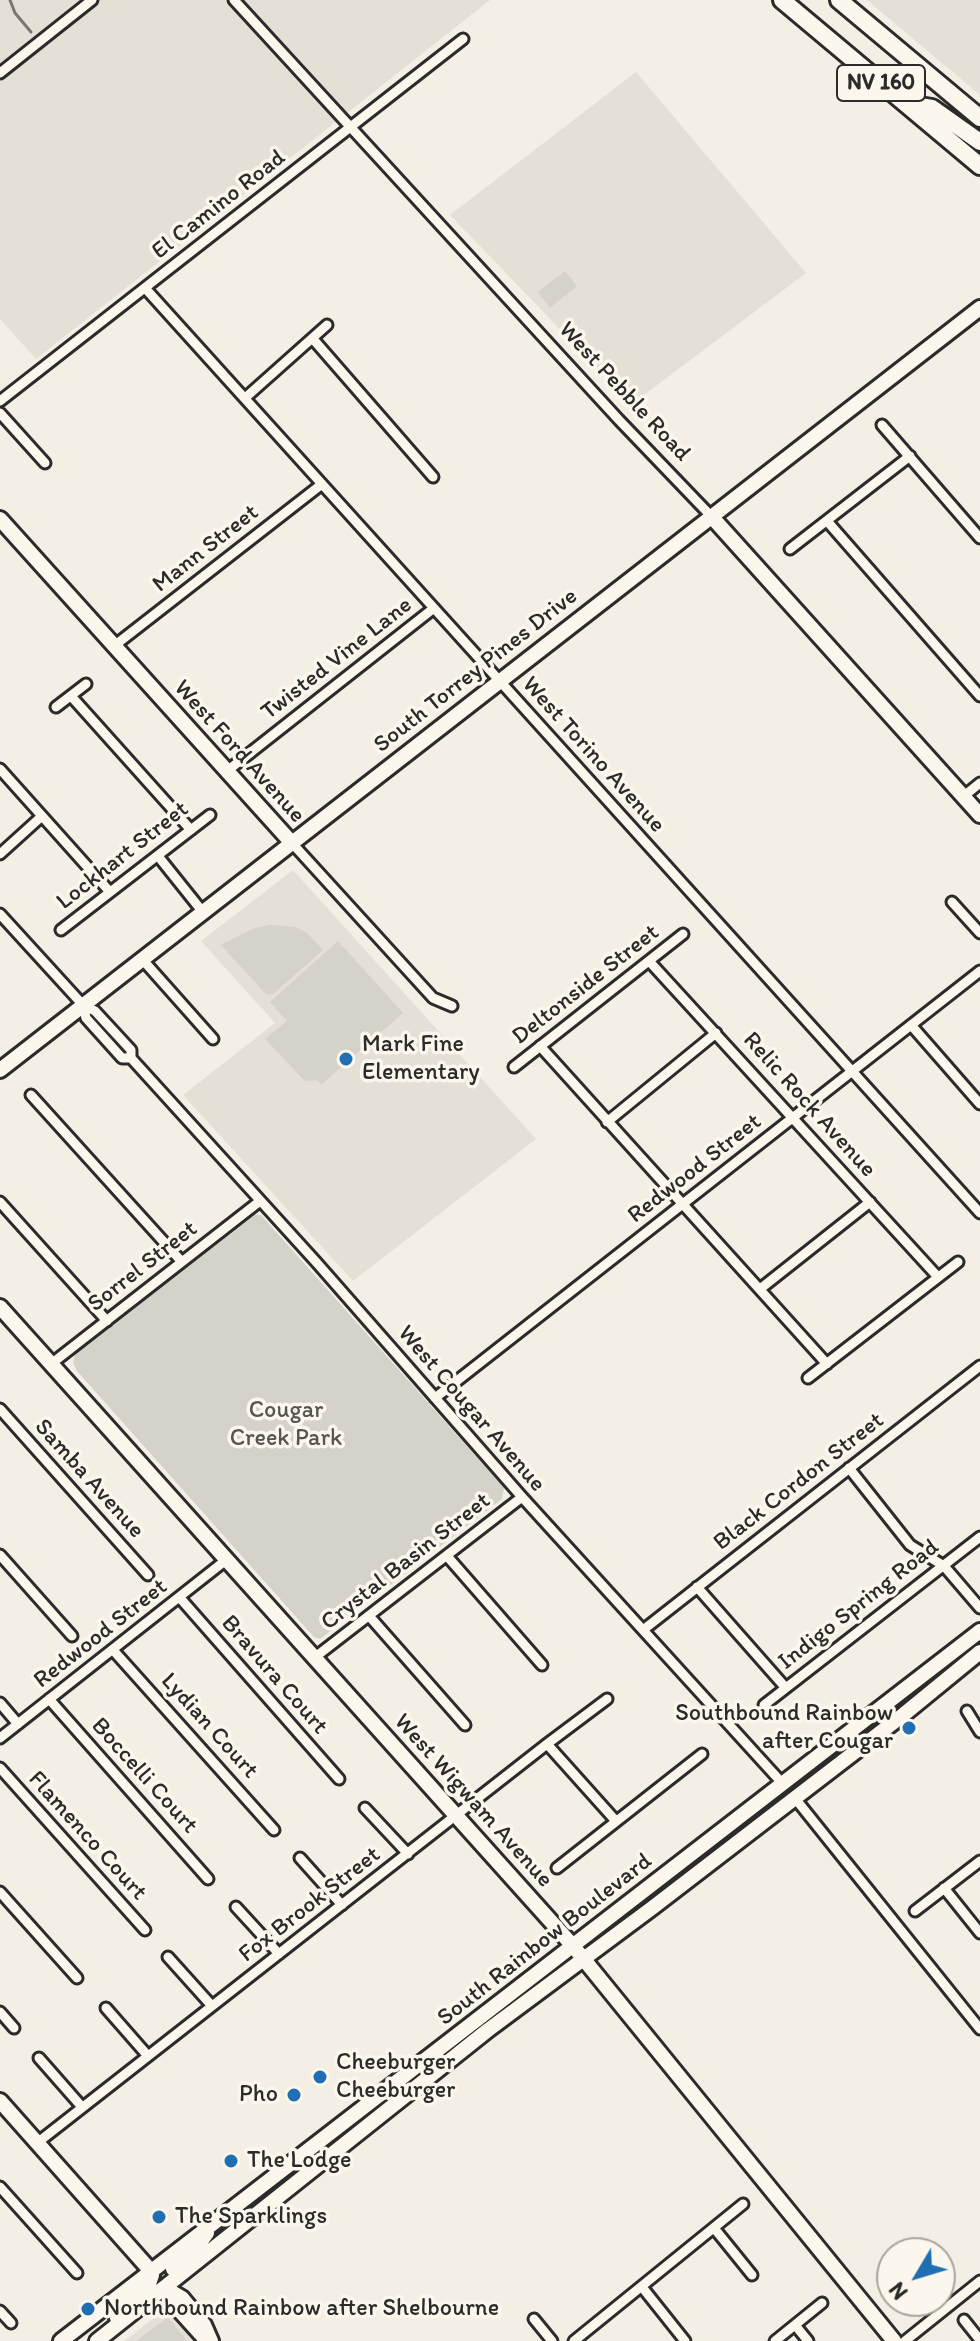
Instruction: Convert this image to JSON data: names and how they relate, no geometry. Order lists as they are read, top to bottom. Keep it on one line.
{"streets":{"highway":["NV 160"],"street":["El Camino Road","West Pebble Road","Mann Street","Twisted Vine Lane","South Torrey Pines Drive","West Ford Avenue","West Torino Avenue","Lockhart Street","Deltonside Street","Relic Rock Avenue","Redwood Street","Sorrel Street","West Cougar Avenue","Samba Avenue","Black Cordon Street","Crystal Basin Street","Indigo Spring Road","Bravura Court","Lydian Court","Boccelli Court","West Wigwam Avenue","Flamenco Court","Fox Brook Street","South Rainbow Boulevard"]},"crossings":[["El Camino Road","West Pebble Road"],["El Camino Road","West Torino Avenue"],["West Pebble Road","South Torrey Pines Drive"],["Mann Street","West Ford Avenue"],["Mann Street","West Torino Avenue"],["Twisted Vine Lane","West Ford Avenue"],["Twisted Vine Lane","West Torino Avenue"],["South Torrey Pines Drive","West Ford Avenue"],["South Torrey Pines Drive","West Torino Avenue"],["South Torrey Pines Drive","West Cougar Avenue"],["West Torino Avenue","Redwood Street"],["Deltonside Street","Relic Rock Avenue"],["Relic Rock Avenue","Redwood Street"],["Redwood Street","West Cougar Avenue"],["Redwood Street","Bravura Court"],["Redwood Street","Lydian Court"],["Redwood Street","Boccelli Court"],["Redwood Street","West Wigwam Avenue"],["Sorrel Street","West Cougar Avenue"],["Sorrel Street","West Wigwam Avenue"],["West Cougar Avenue","Black Cordon Street"],["West Cougar Avenue","Crystal Basin Street"],["West Cougar Avenue","South Rainbow Boulevard"],["Crystal Basin Street","West Wigwam Avenue"],["West Wigwam Avenue","Fox Brook Street"],["West Wigwam Avenue","South Rainbow Boulevard"]],"parks":["Cougar Creek Park"],"places":["Mark Fine Elementary","Southbound Rainbow after Cougar","Cheeburger Cheeburger","Pho","The Lodge","The Sparklings","Northbound Rainbow after Shelbourne"],"north":"bottom left"}
